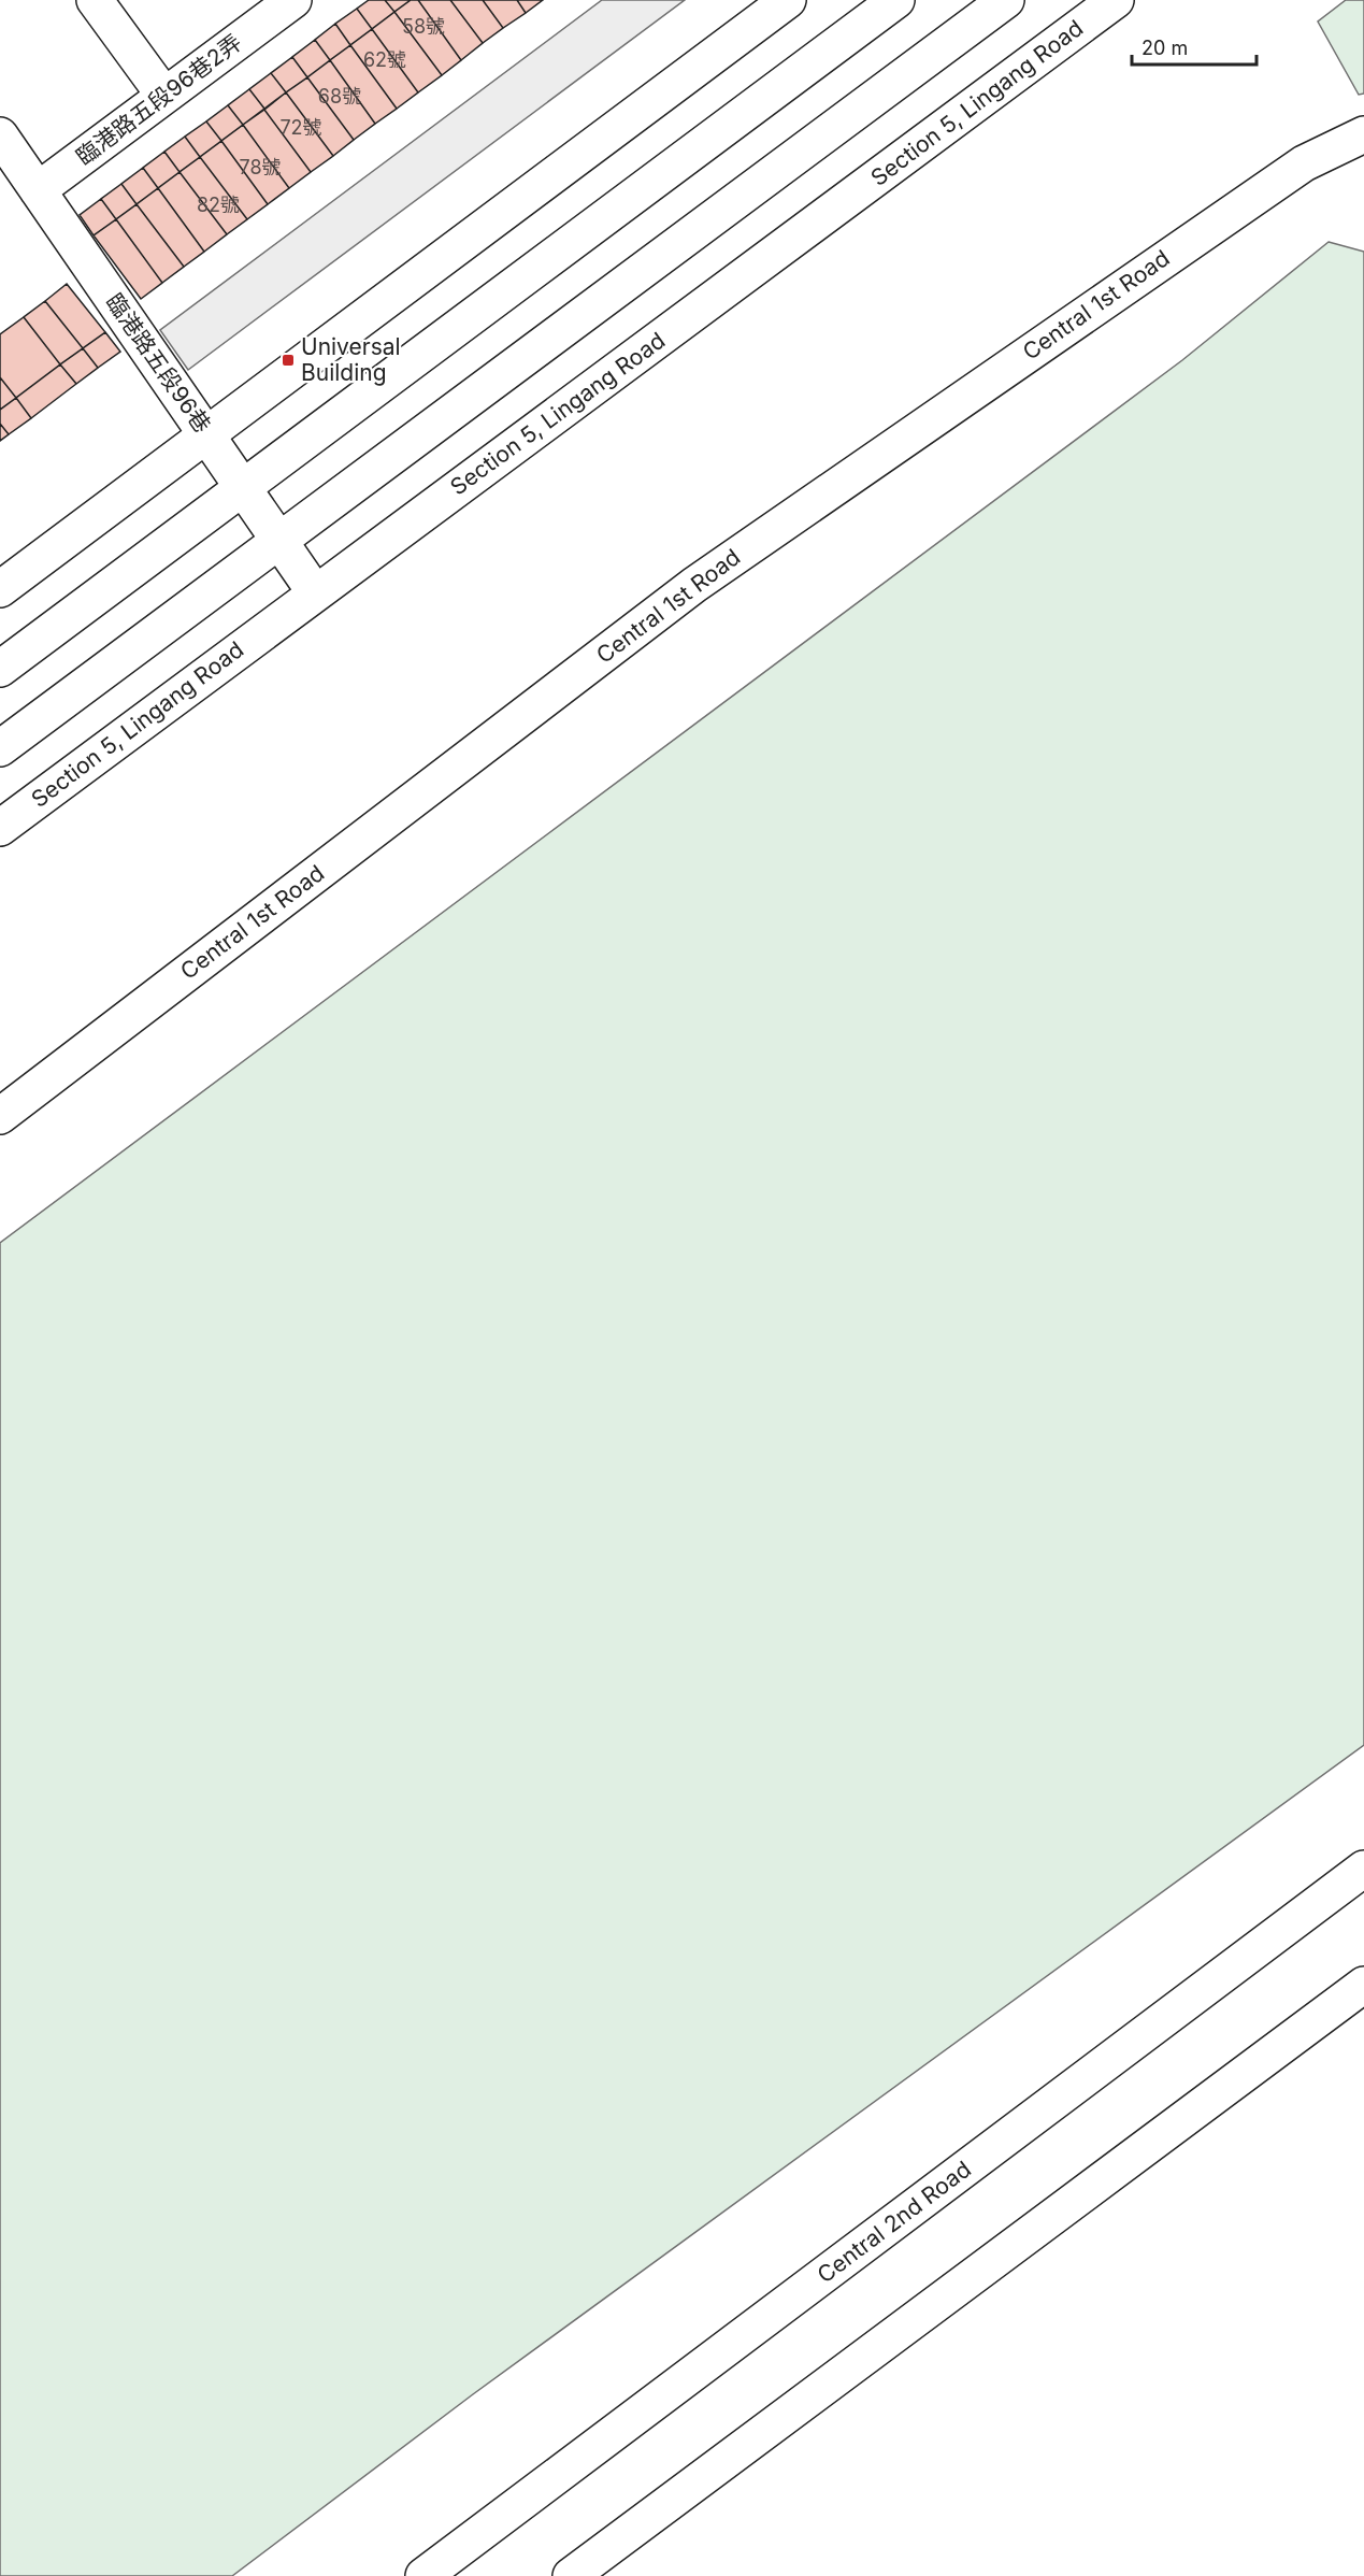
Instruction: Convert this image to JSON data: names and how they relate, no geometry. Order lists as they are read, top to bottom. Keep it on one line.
{"streets":{"main road":["臨港路五段96巷2弄","Section 5, Lingang Road","Central 1st Road","臨港路五段96巷","Central 2nd Road"]},"crossings":[["臨港路五段96巷2弄","臨港路五段96巷"],["Section 5, Lingang Road","臨港路五段96巷"]],"places":{"transit":["Universal Building"]},"house_numbers":["58號","62號","68號","72號","78號","82號"],"scale_bar":"20 m"}
